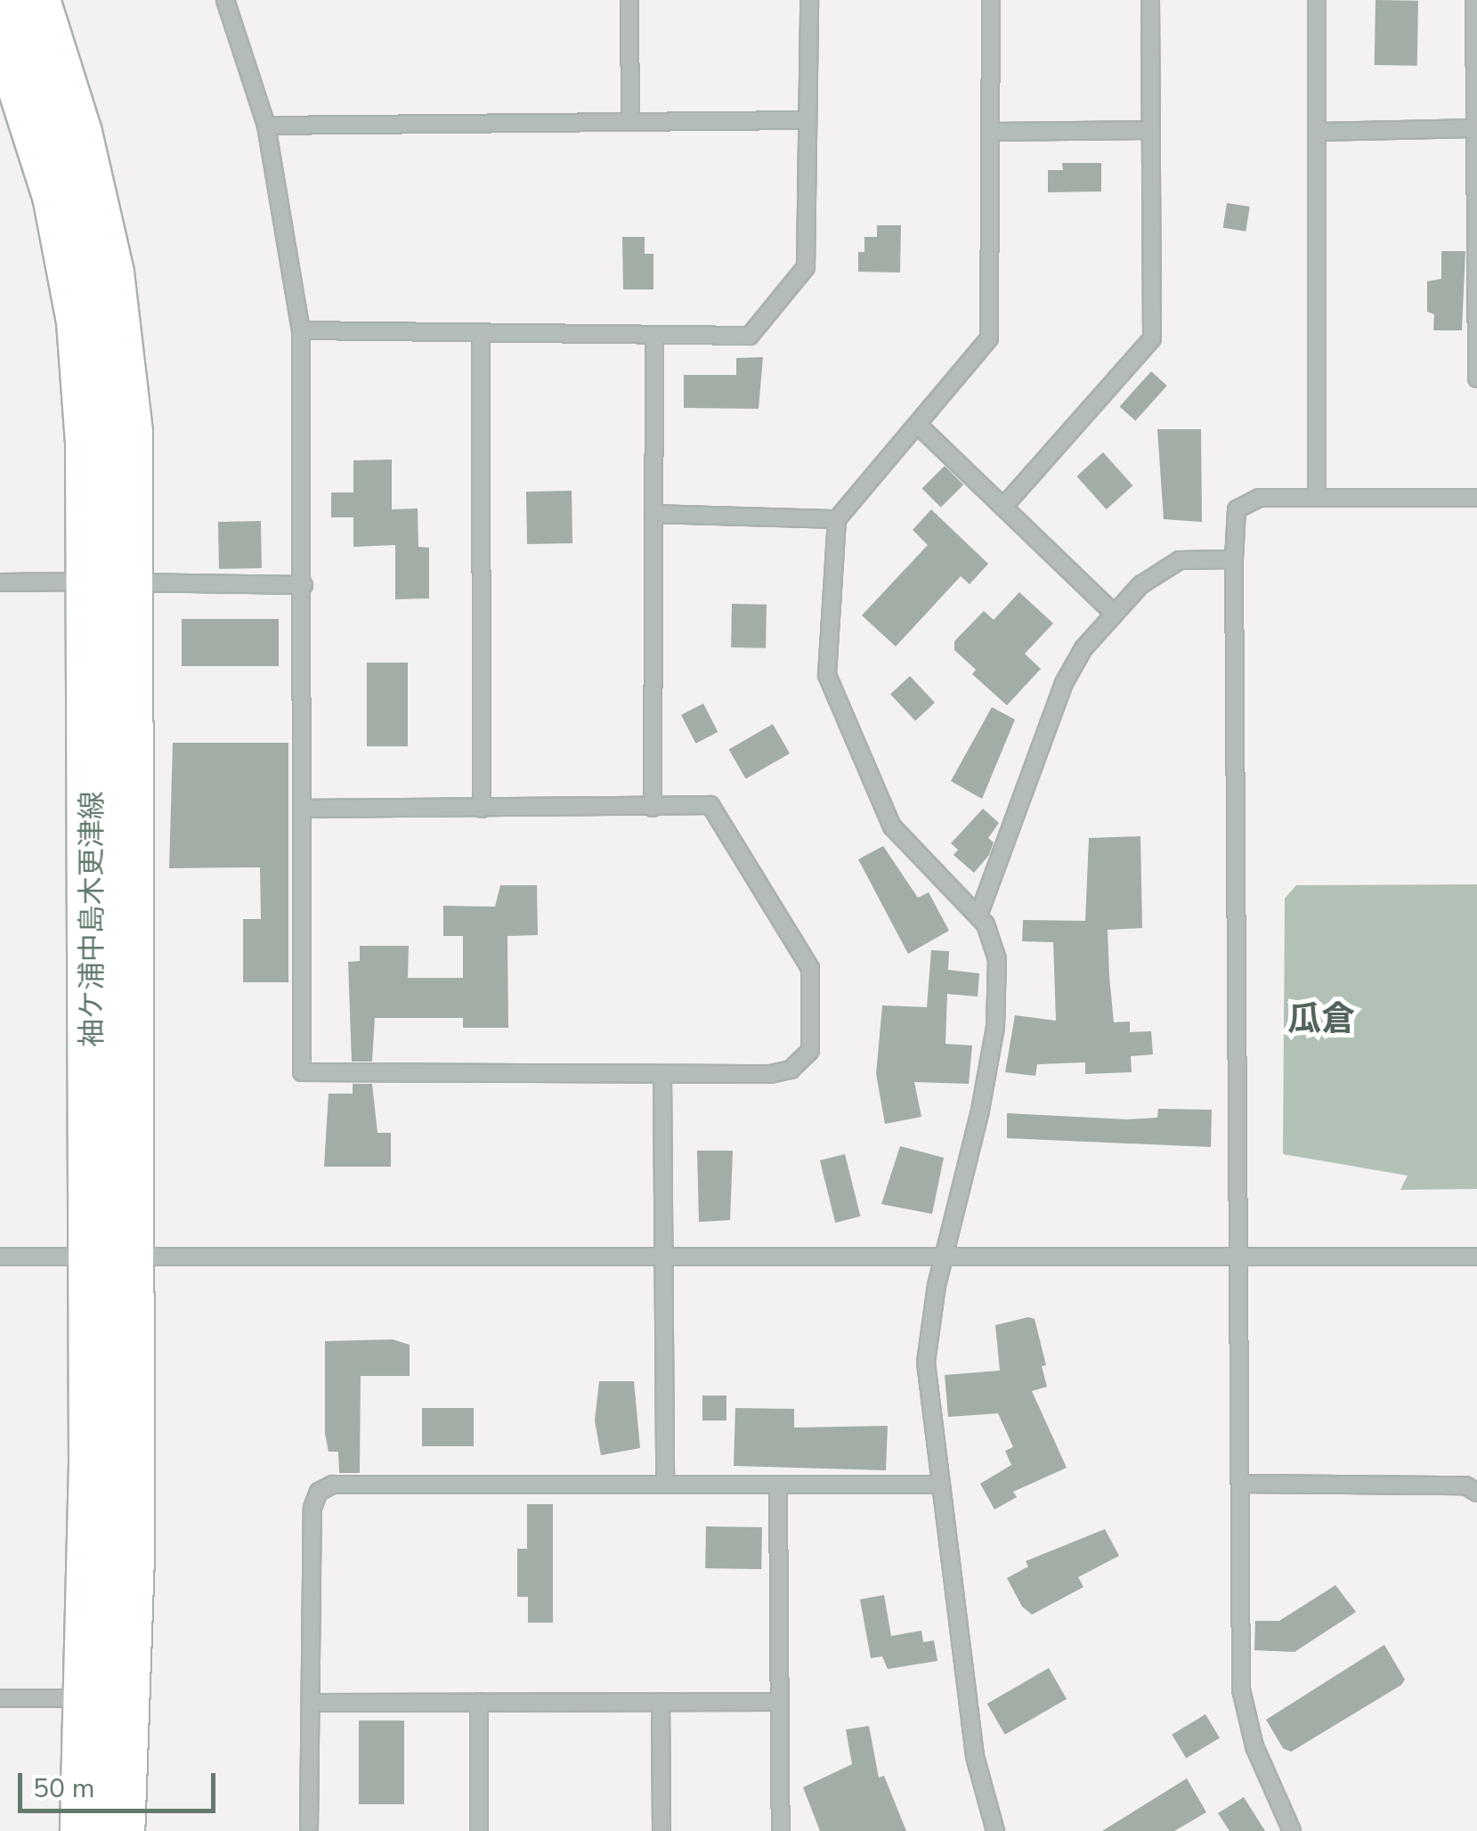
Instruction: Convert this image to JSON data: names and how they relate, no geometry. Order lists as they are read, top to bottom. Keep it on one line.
{"streets":{"main road":["袖ケ浦中島木更津線"]},"districts":["瓜倉"],"scale_bar":"50 m"}
